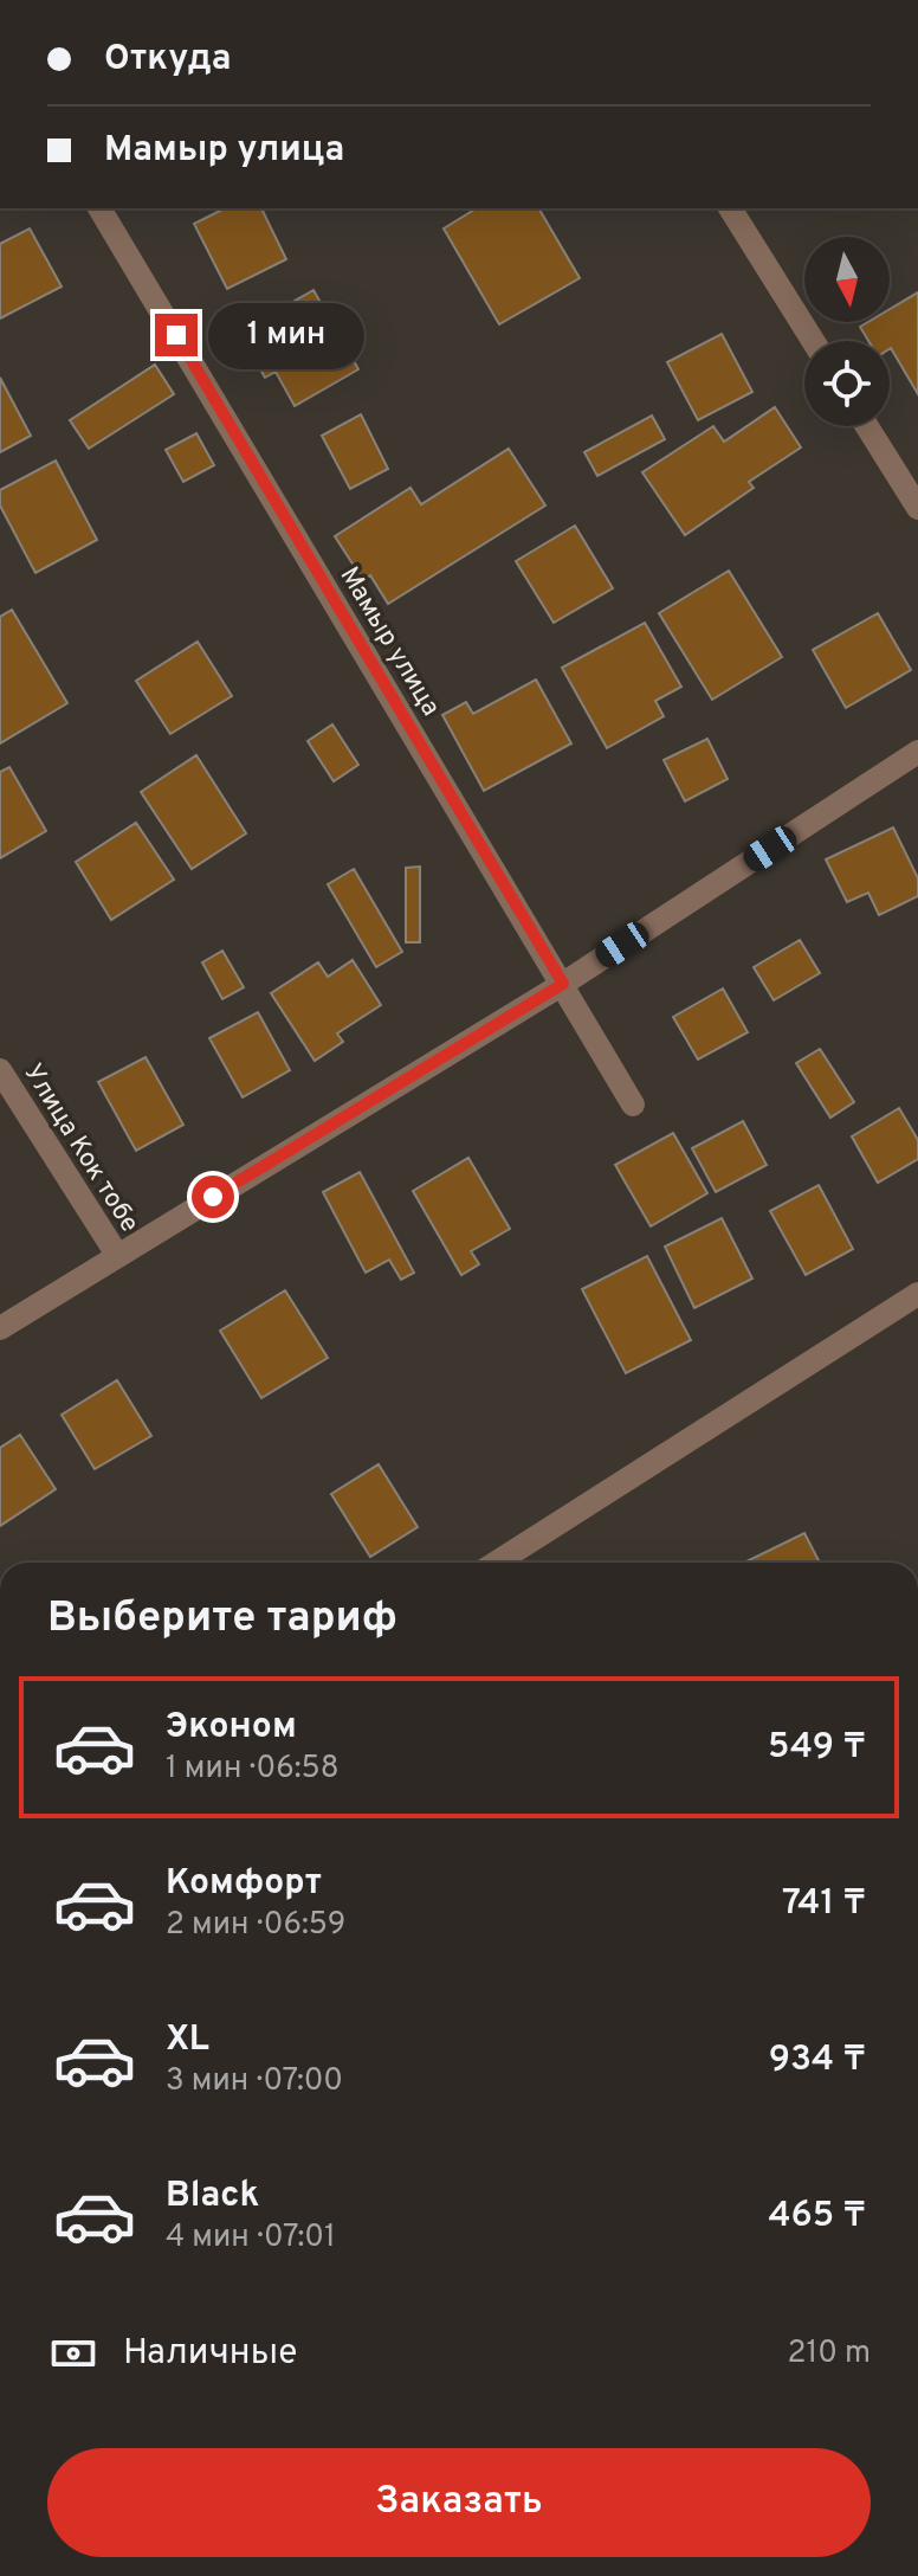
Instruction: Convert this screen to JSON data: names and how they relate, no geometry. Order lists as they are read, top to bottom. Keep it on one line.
{"streets":{"street":["Мамыр улица","Улица Кок тобе"]},"north":"bottom","page":{"banner":["Откуда","Мамыр улица"],"bubble":"1 мин","heading":"Выберите тариф","list":[{"name":"Эконом","note":"1 мин · 06:58","value":"549 ₸"},{"name":"Комфорт","note":"2 мин · 06:59","value":"741 ₸"},{"name":"XL","note":"3 мин · 07:00","value":"934 ₸"},{"name":"Black","note":"4 мин · 07:01","value":"465 ₸"}],"pay":["Наличные","210 m"],"buttons":"Заказать"}}
